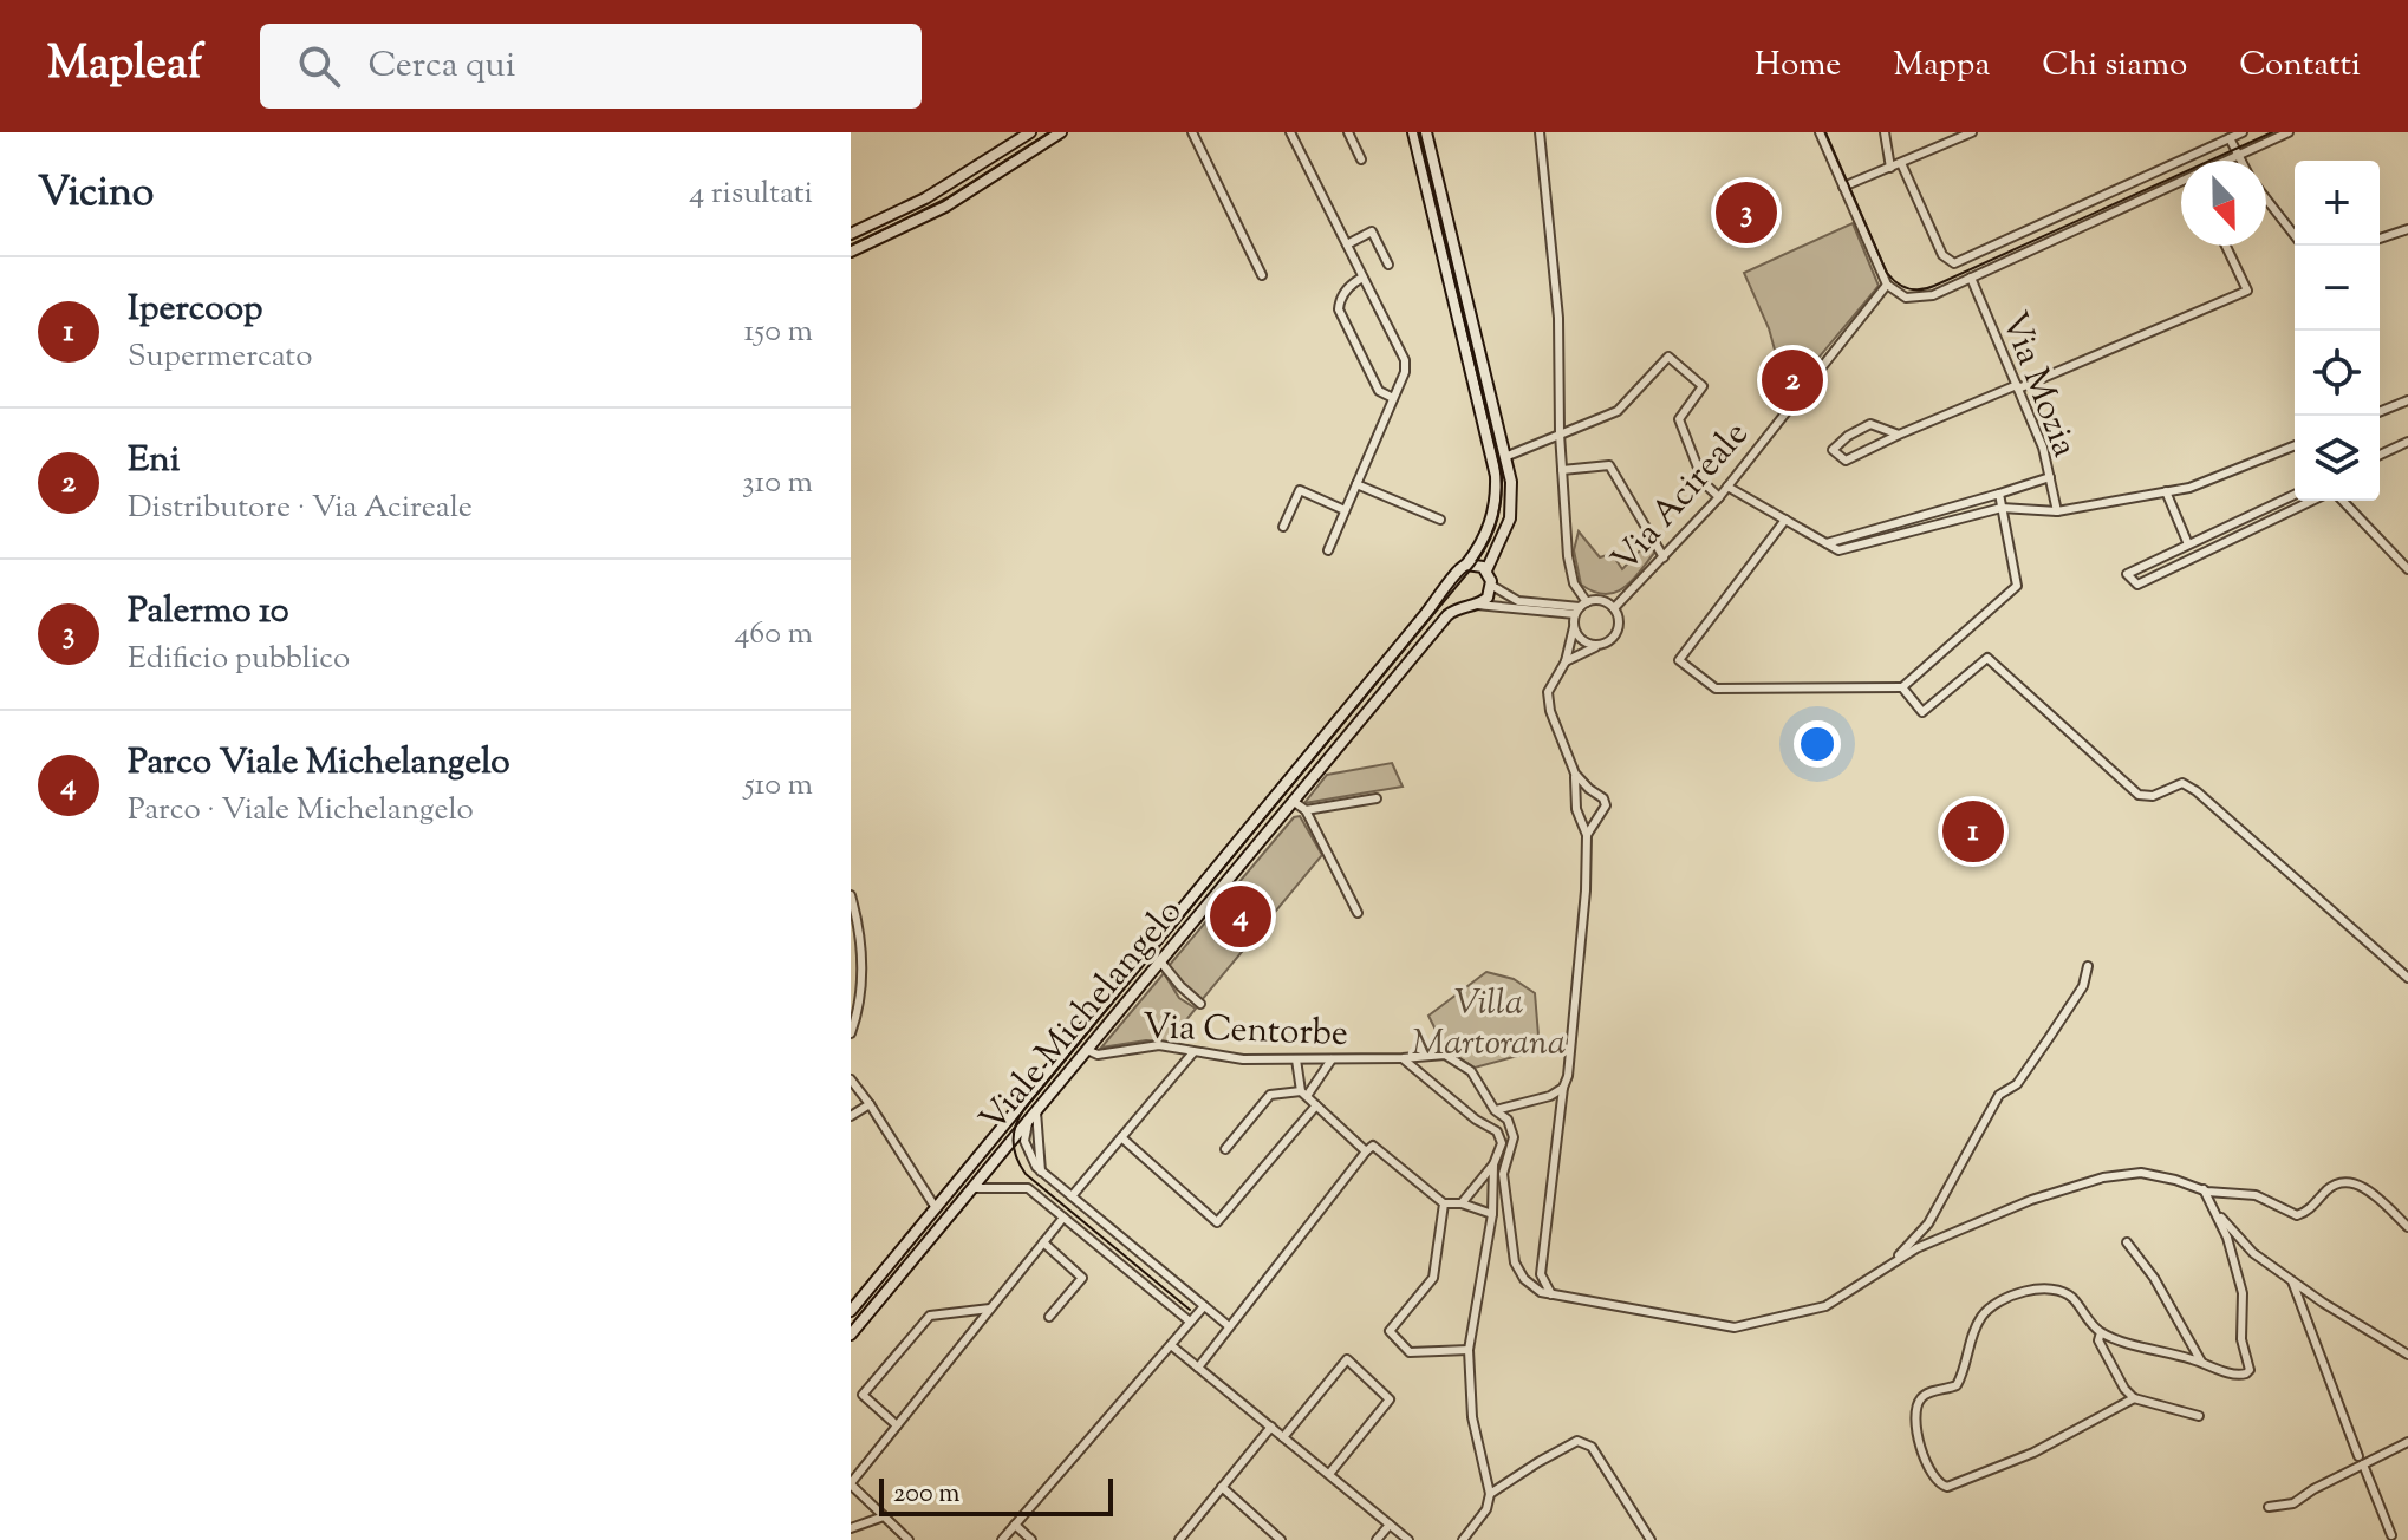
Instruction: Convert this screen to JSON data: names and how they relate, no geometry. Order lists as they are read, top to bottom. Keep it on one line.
{"streets":{"street":["Via Mozia","Via Acireale","Viale Michelangelo","Via Centorbe"]},"crossings":[["Viale Michelangelo","Via Centorbe"]],"parks":["Villa Martorana"],"scale_bar":"200 m","north":"bottom","page":{"header":"Mapleaf","search":"Cerca qui","nav":["Home","Mappa","Chi siamo","Contatti"],"heading":["Vicino","4 risultati"],"map_buttons":["+","−"],"pins":["3","2","1","4"],"list":[{"mark":"1","name":"Ipercoop","note":"Supermercato","value":"150 m"},{"mark":"2","name":"Eni","note":"Distributore · Via Acireale","value":"310 m"},{"mark":"3","name":"Palermo 10","note":"Edificio pubblico","value":"460 m"},{"mark":"4","name":"Parco Viale Michelangelo","note":"Parco · Viale Michelangelo","value":"510 m"}],"scale":"200 m"}}
